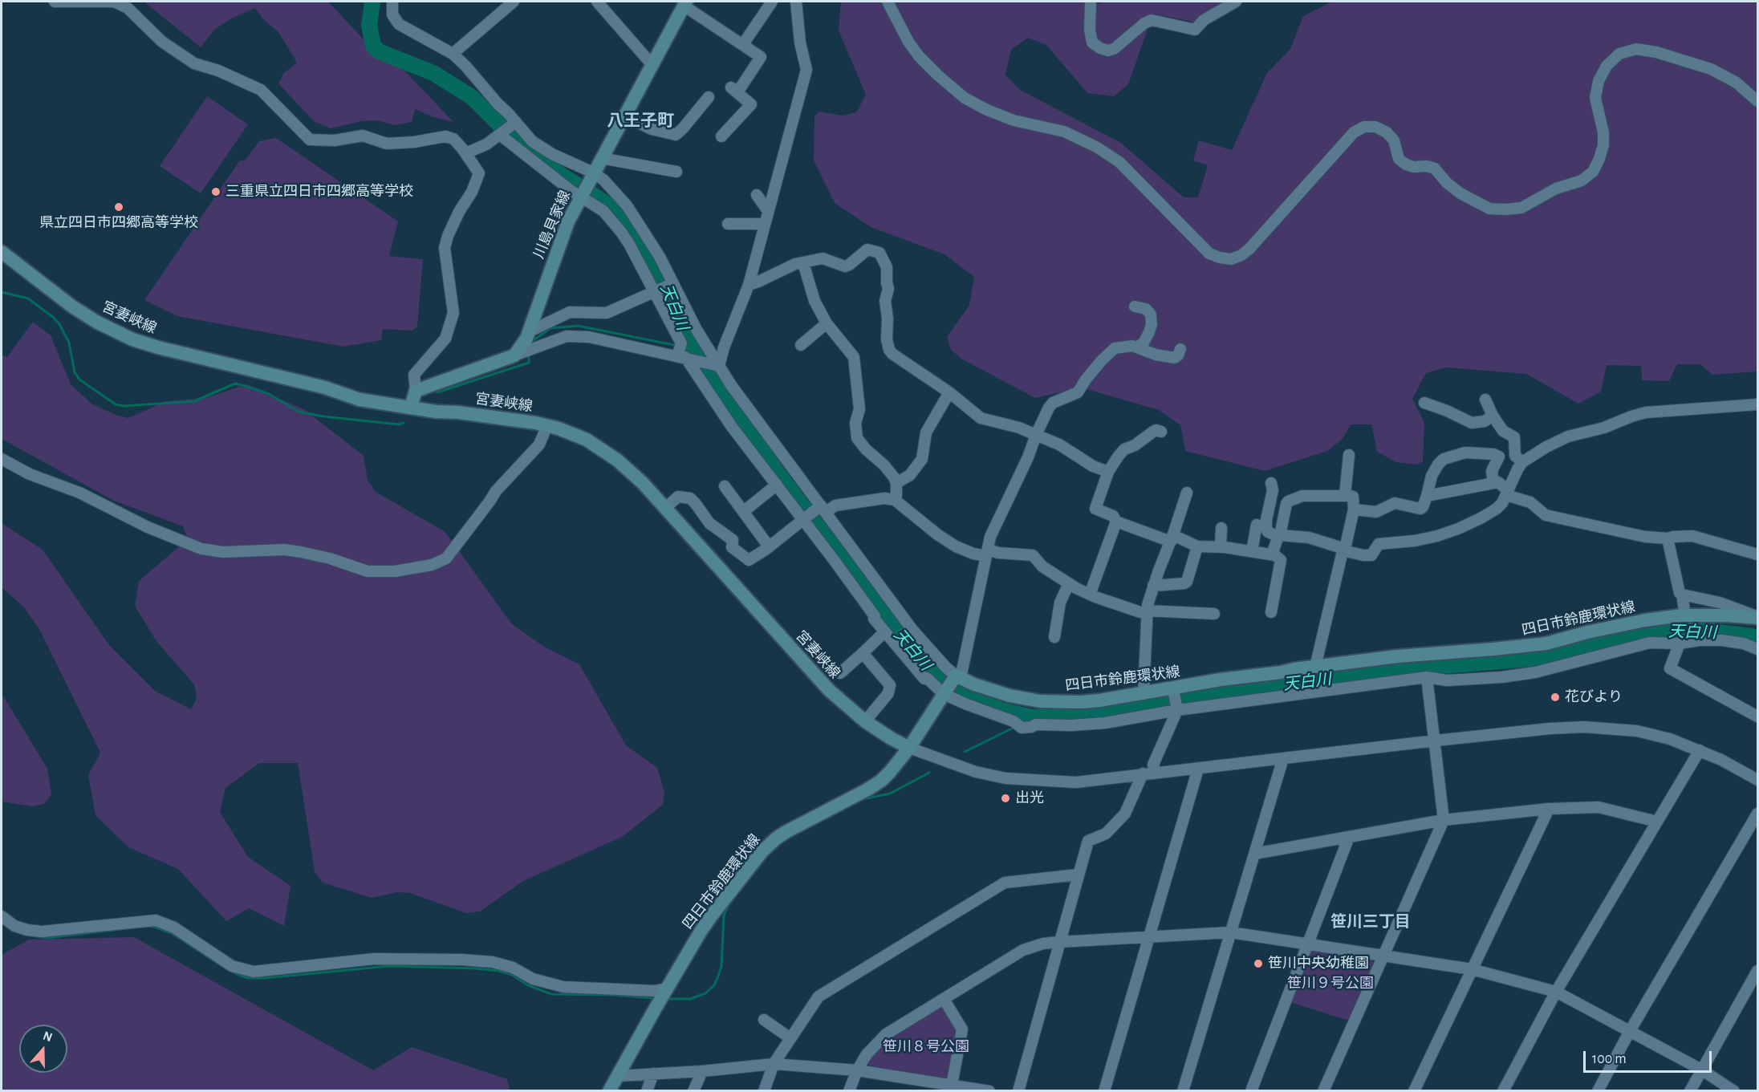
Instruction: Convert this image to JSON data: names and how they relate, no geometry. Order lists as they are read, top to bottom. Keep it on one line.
{"streets":{"main road":["川島貝家線","宮妻峡線","四日市鈴鹿環状線"]},"crossings":[["宮妻峡線","四日市鈴鹿環状線"]],"districts":["八王子町","笹川三丁目"],"water":["天白川"],"parks":["笹川９号公園","笹川８号公園"],"places":["三重県立四日市四郷高等学校","県立四日市四郷高等学校","花びより","出光","笹川中央幼稚園"],"scale_bar":"100 m","north":"top"}
